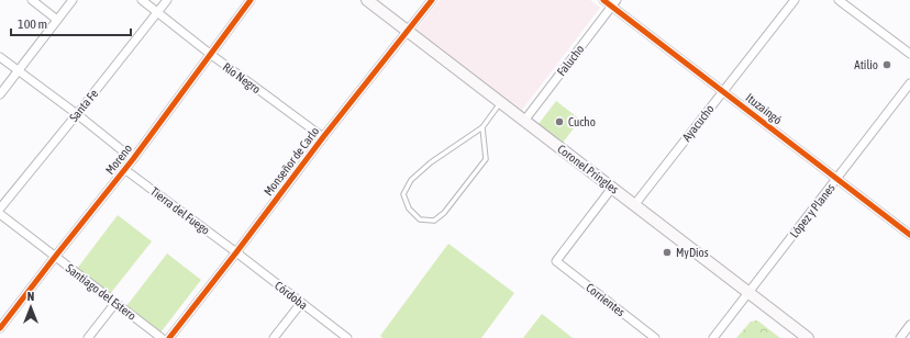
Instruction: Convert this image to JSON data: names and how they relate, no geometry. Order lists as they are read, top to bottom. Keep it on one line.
{"streets":{"main road":["Coronel Pringles"],"street":["Falucho","Río Negro","Santa Fe","Ituzaingó","Ayacucho","Moreno","Monseñor de Carlo","Tierra del Fuego","López y Planes","Santiago del Estero","Córdoba","Corrientes"]},"crossings":[["Falucho","Ituzaingó"],["Falucho","Coronel Pringles"],["Río Negro","Santa Fe"],["Río Negro","Moreno"],["Río Negro","Monseñor de Carlo"],["Ituzaingó","Ayacucho"],["Ituzaingó","López y Planes"],["Ayacucho","Coronel Pringles"],["Moreno","Tierra del Fuego"],["Moreno","Santiago del Estero"],["Monseñor de Carlo","Coronel Pringles"],["Monseñor de Carlo","Tierra del Fuego"],["Monseñor de Carlo","Córdoba"],["Coronel Pringles","López y Planes"],["Coronel Pringles","Corrientes"],["Tierra del Fuego","Córdoba"]],"places":["Atilio","Cucho","MyDios"],"scale_bar":"100 m","north":"top"}
